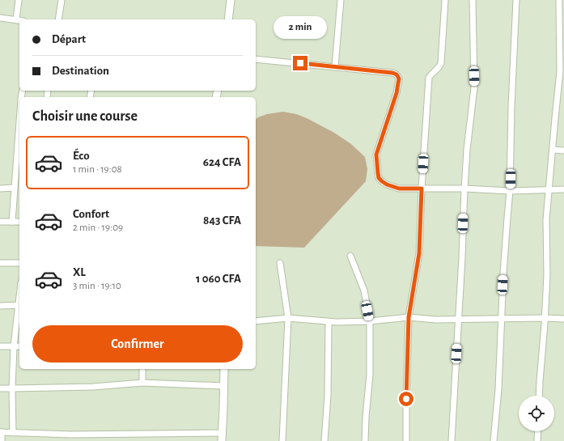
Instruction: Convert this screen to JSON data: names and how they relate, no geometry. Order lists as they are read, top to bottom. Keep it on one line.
{"page":{"bubble":"2 min","banner":["Départ","Destination"],"heading":"Choisir une course","list":[{"name":"Éco","note":"1 min · 19:08","value":"624 CFA"},{"name":"Confort","note":"2 min · 19:09","value":"843 CFA"},{"name":"XL","note":"3 min · 19:10","value":"1 060 CFA"}],"buttons":"Confirmer"}}
